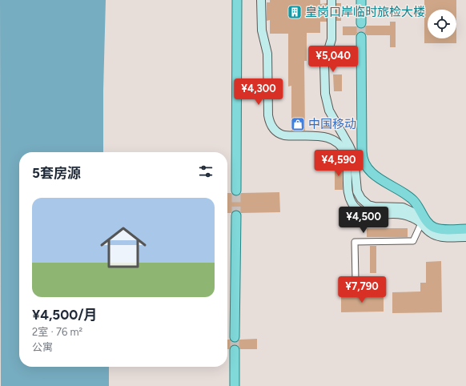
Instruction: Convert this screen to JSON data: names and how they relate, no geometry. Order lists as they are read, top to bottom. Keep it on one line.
{"places":{"building":["皇岗口岸临时旅检大楼"],"shop":["中国移动"]},"page":{"price":["¥5,040","¥4,300","¥4,590","¥4,500","¥7,790"],"heading":"5套房源","list":[{"name":"¥4,500/月","note":"2室 · 76 m² · 公寓"}]}}
